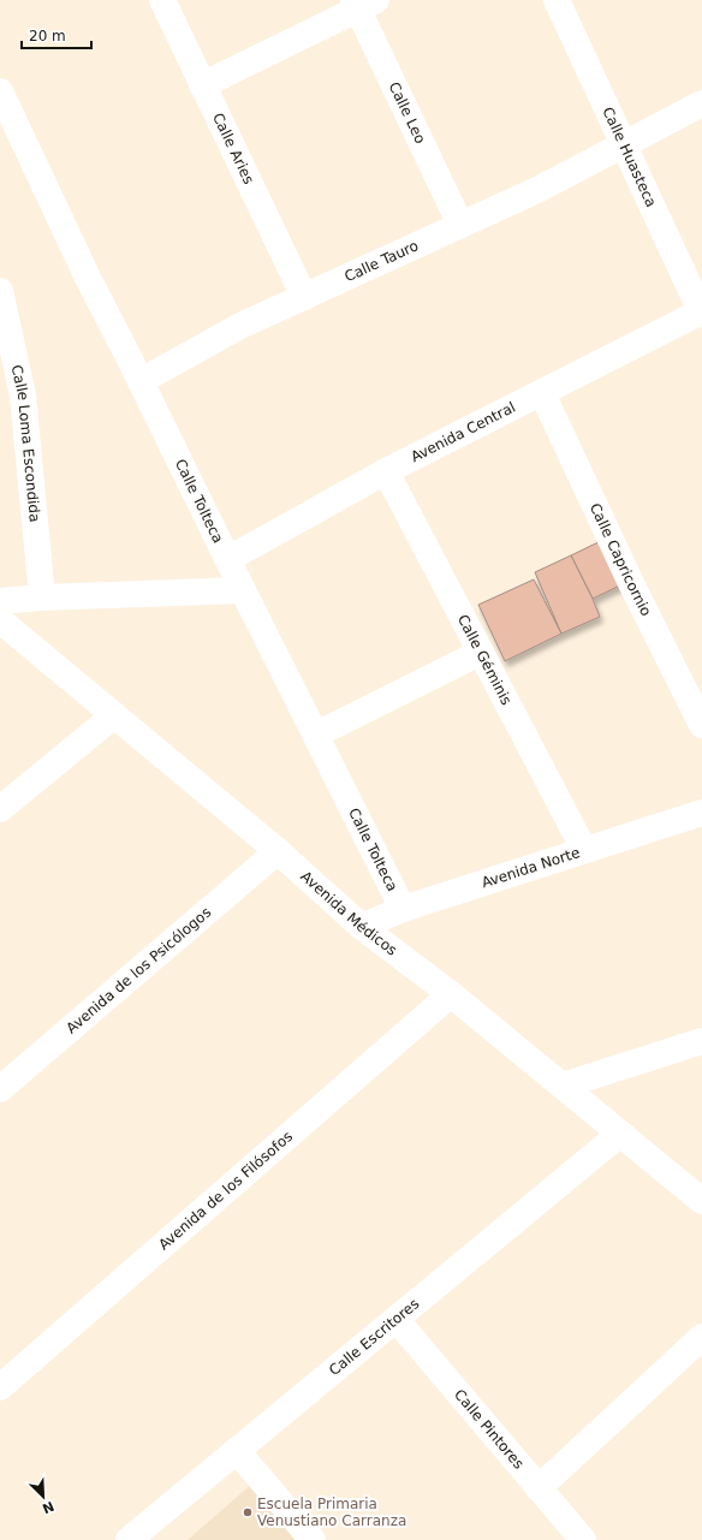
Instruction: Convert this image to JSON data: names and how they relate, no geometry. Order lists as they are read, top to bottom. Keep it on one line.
{"streets":{"street":["Calle Leo","Calle Aries","Calle Huasteca","Calle Tauro","Avenida Central","Calle Loma Escondida","Calle Tolteca","Calle Capricornio","Calle Géminis","Avenida Norte","Avenida Médicos","Avenida de los Psicólogos","Avenida de los Filósofos","Calle Escritores","Calle Pintores"]},"crossings":[["Calle Leo","Calle Tauro"],["Calle Aries","Calle Tauro"],["Calle Huasteca","Calle Tauro"],["Calle Huasteca","Avenida Central"],["Calle Tauro","Calle Tolteca"],["Avenida Central","Calle Tolteca"],["Avenida Central","Calle Capricornio"],["Avenida Central","Calle Géminis"],["Calle Tolteca","Avenida Norte"],["Calle Géminis","Avenida Norte"],["Avenida Norte","Avenida Médicos"],["Avenida Médicos","Avenida de los Psicólogos"],["Avenida Médicos","Avenida de los Filósofos"],["Avenida Médicos","Calle Escritores"],["Calle Escritores","Calle Pintores"]],"places":["Escuela Primaria Venustiano Carranza"],"scale_bar":"20 m","north":"bottom right"}
